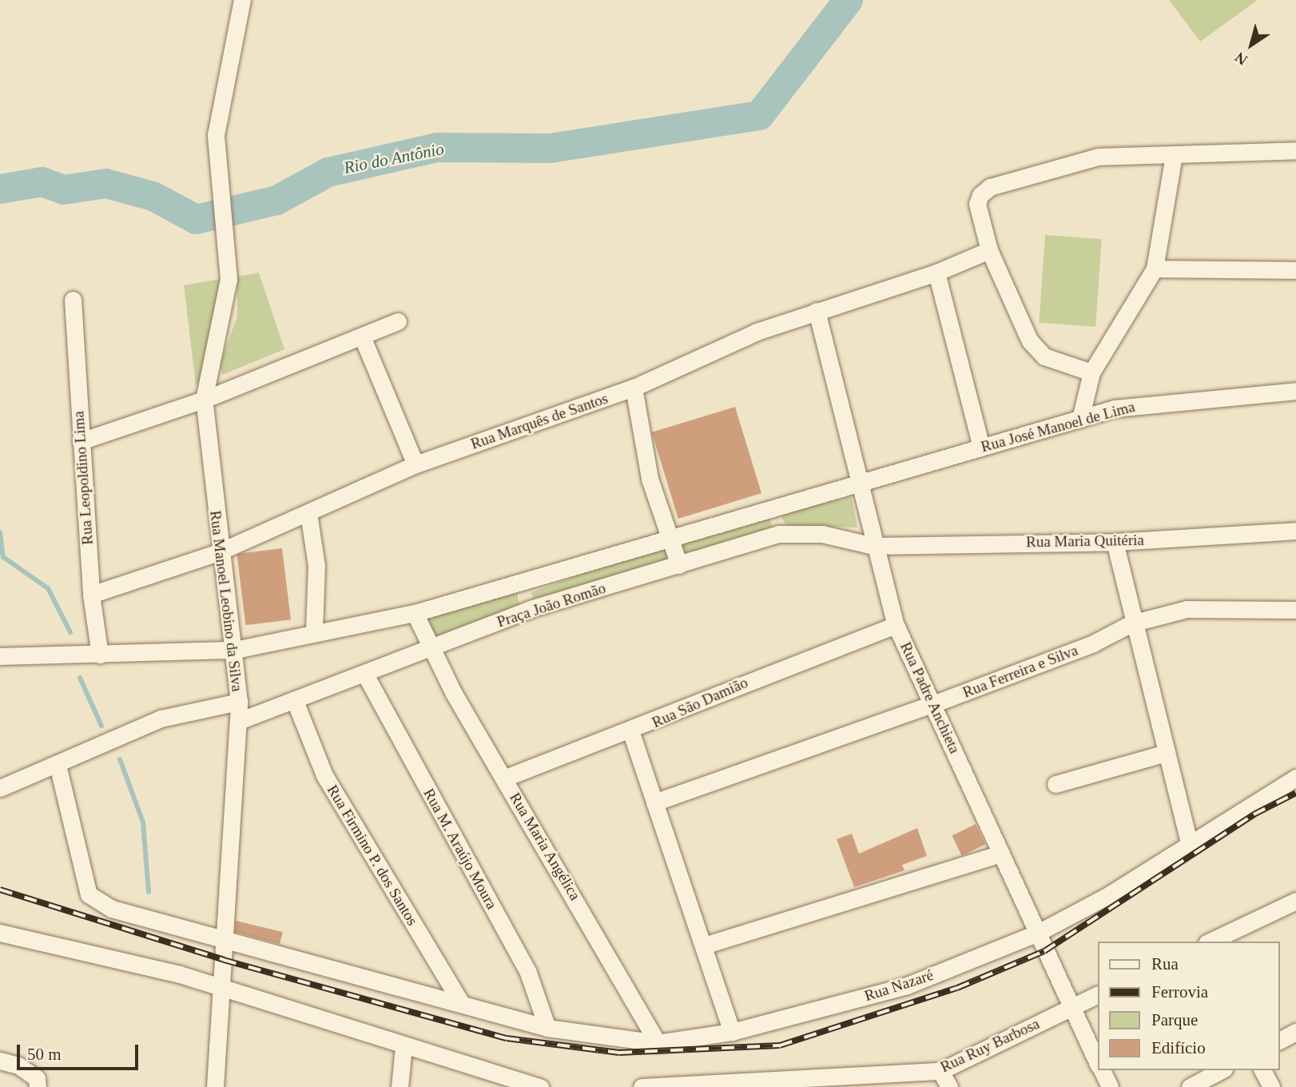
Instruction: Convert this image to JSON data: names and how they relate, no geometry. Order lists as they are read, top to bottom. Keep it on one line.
{"streets":{"street":["Rua Marquês de Santos","Rua José Manoel de Lima","Rua Leopoldino Lima","Rua Maria Quitéria","Rua Manoel Leobino da Silva","Praça João Romão","Rua Ferreira e Silva","Rua Padre Anchieta","Rua São Damião","Rua Maria Angélica","Rua M. Araújo Moura","Rua Firmino P. dos Santos","Rua Nazaré","Rua Ruy Barbosa"]},"crossings":[["Rua Marquês de Santos","Rua Leopoldino Lima"],["Rua Marquês de Santos","Rua Manoel Leobino da Silva"],["Rua Marquês de Santos","Rua Padre Anchieta"],["Rua José Manoel de Lima","Praça João Romão"],["Rua José Manoel de Lima","Rua Padre Anchieta"],["Rua Leopoldino Lima","Praça João Romão"],["Rua Maria Quitéria","Praça João Romão"],["Rua Maria Quitéria","Rua Padre Anchieta"],["Rua Manoel Leobino da Silva","Praça João Romão"],["Rua Manoel Leobino da Silva","Rua Nazaré"],["Praça João Romão","Rua Padre Anchieta"],["Praça João Romão","Rua Maria Angélica"],["Praça João Romão","Rua M. Araújo Moura"],["Praça João Romão","Rua Firmino P. dos Santos"],["Rua Ferreira e Silva","Rua Padre Anchieta"],["Rua Padre Anchieta","Rua São Damião"],["Rua Padre Anchieta","Rua Nazaré"],["Rua Padre Anchieta","Rua Ruy Barbosa"],["Rua São Damião","Rua Maria Angélica"],["Rua Maria Angélica","Rua Nazaré"],["Rua M. Araújo Moura","Rua Nazaré"],["Rua Firmino P. dos Santos","Rua Nazaré"]],"water":["Rio do Antônio"],"legend":["Rua","Ferrovia","Parque","Edifício"],"scale_bar":"50 m","north":"bottom left"}
